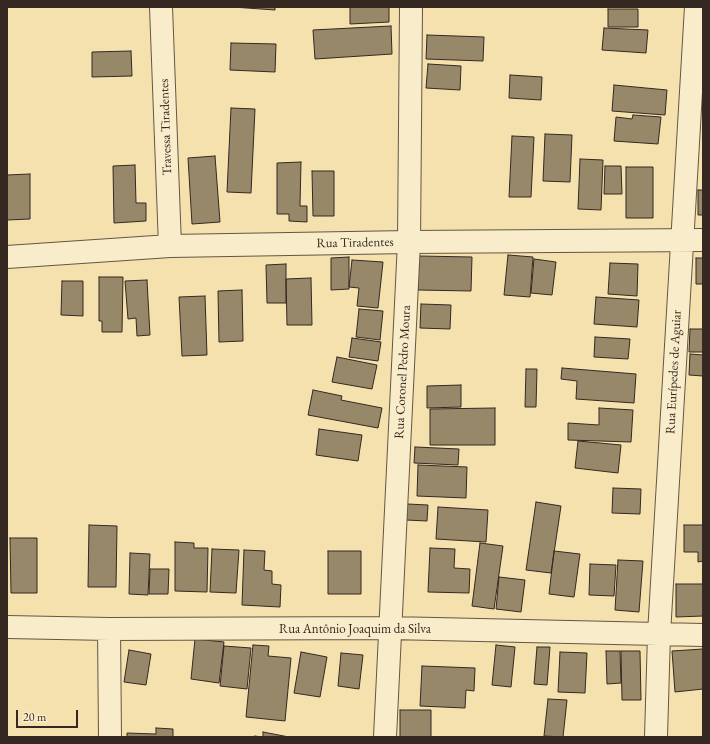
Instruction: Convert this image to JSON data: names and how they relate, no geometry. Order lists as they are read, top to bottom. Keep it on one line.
{"streets":{"street":["Travessa Tiradentes","Rua Tiradentes","Rua Coronel Pedro Moura","Rua Eurípedes de Aguiar","Rua Antônio Joaquim da Silva"]},"crossings":[["Travessa Tiradentes","Rua Tiradentes"],["Rua Tiradentes","Rua Coronel Pedro Moura"],["Rua Tiradentes","Rua Eurípedes de Aguiar"],["Rua Coronel Pedro Moura","Rua Antônio Joaquim da Silva"],["Rua Eurípedes de Aguiar","Rua Antônio Joaquim da Silva"]],"scale_bar":"20 m"}
